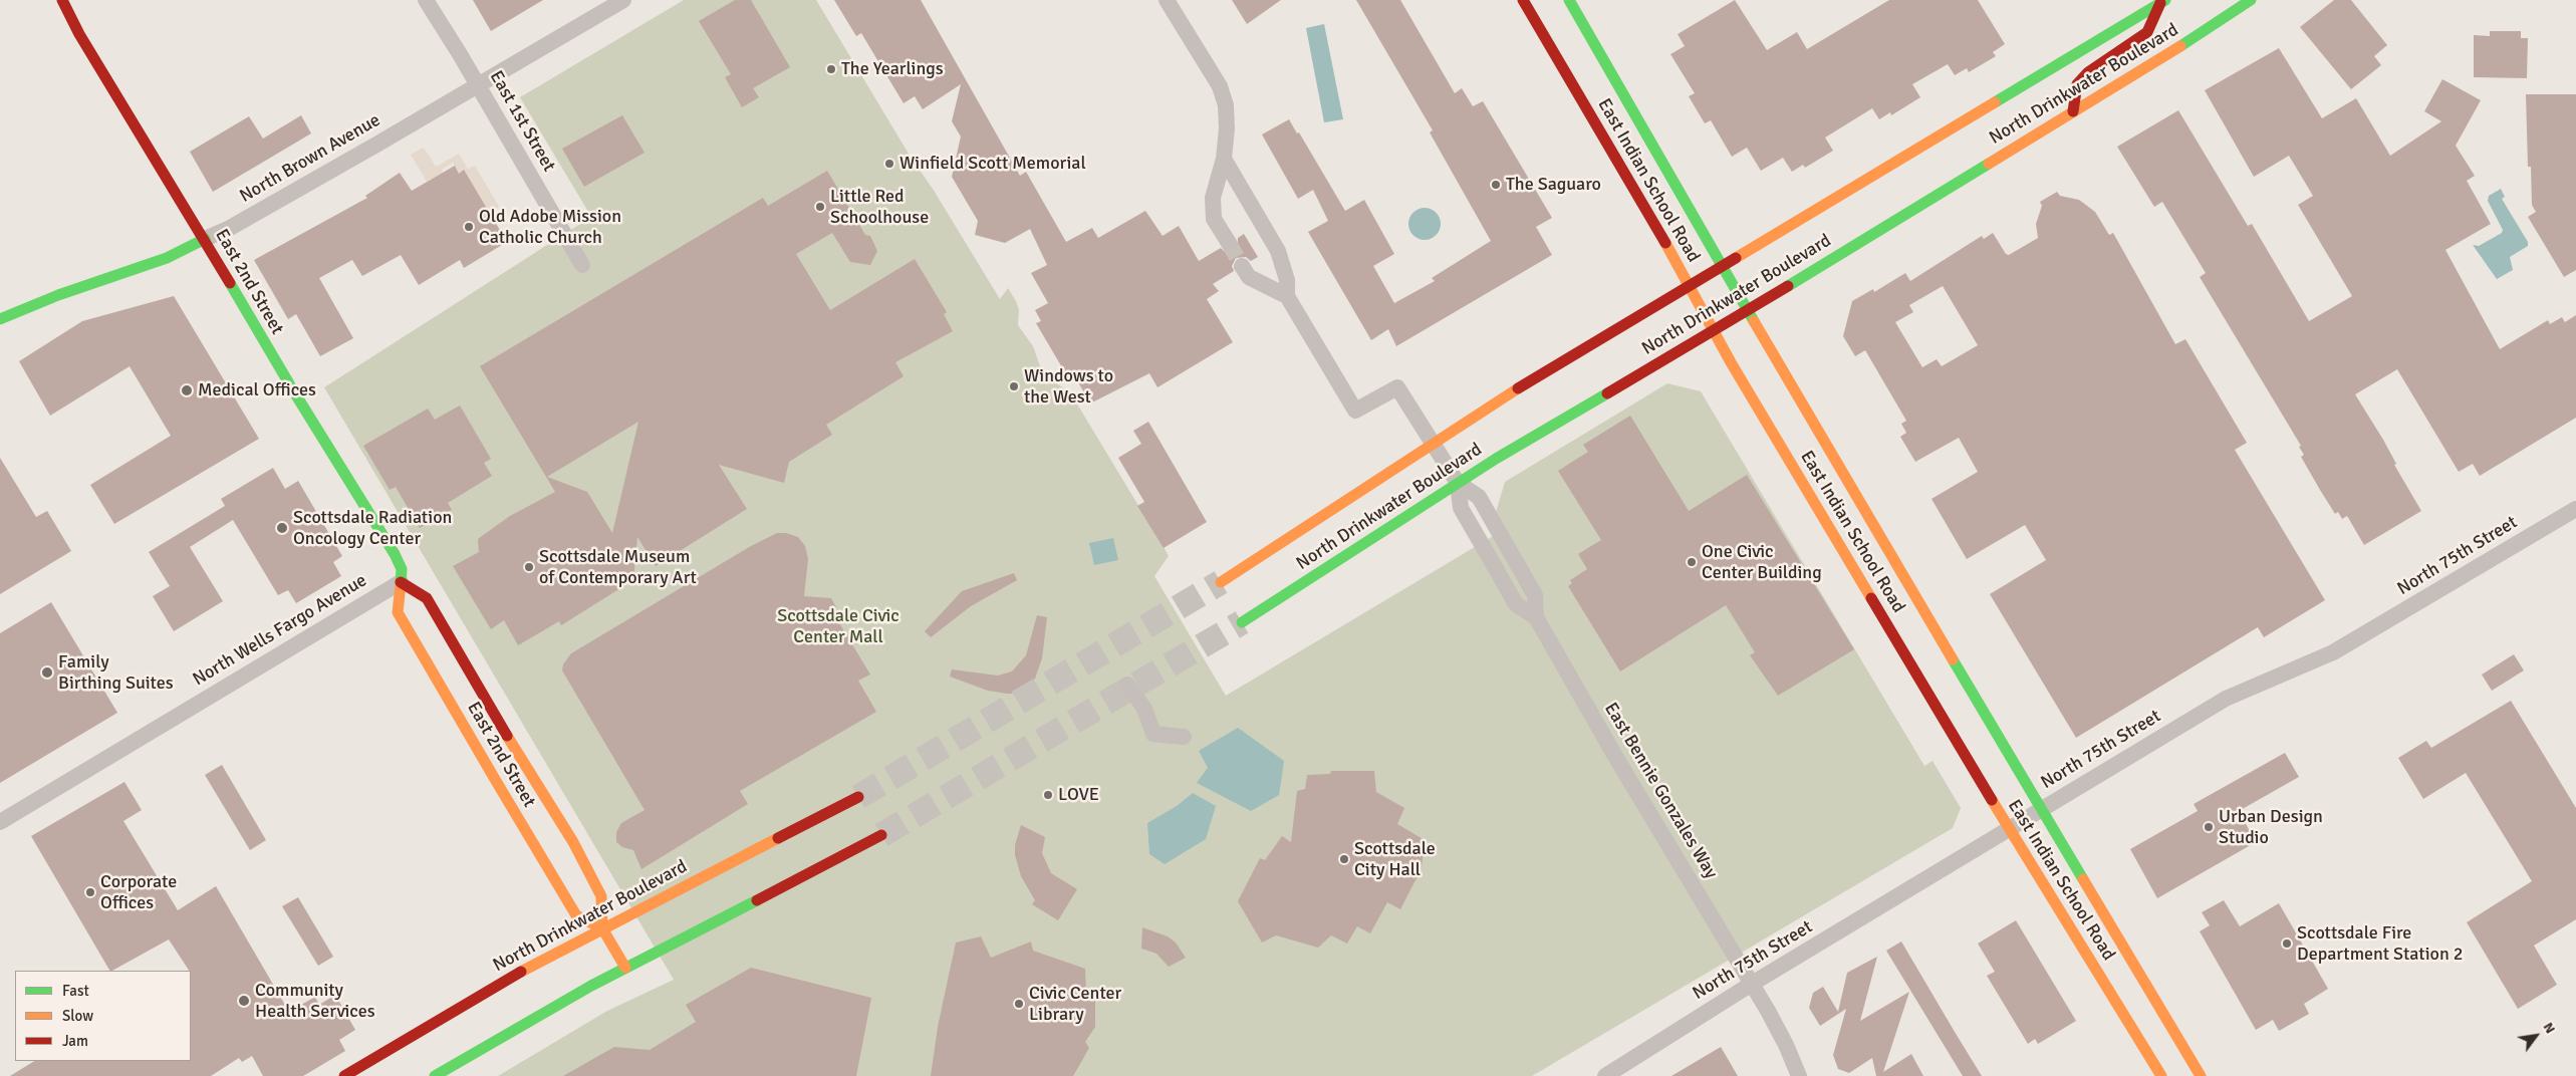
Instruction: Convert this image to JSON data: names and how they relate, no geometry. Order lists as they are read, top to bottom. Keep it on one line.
{"streets":{"main road":["North Drinkwater Boulevard","North Brown Avenue","East Indian School Road","East 2nd Street"],"street":["East 1st Street","North 75th Street","North Wells Fargo Avenue","East Bennie Gonzales Way"]},"crossings":[["North Drinkwater Boulevard","East Indian School Road"],["North Drinkwater Boulevard","East 2nd Street"],["North Drinkwater Boulevard","East Bennie Gonzales Way"],["East 1st Street","North Brown Avenue"],["North Brown Avenue","East 2nd Street"],["East Indian School Road","North 75th Street"],["East 2nd Street","North Wells Fargo Avenue"],["North 75th Street","East Bennie Gonzales Way"]],"parks":["Scottsdale Civic Center Mall"],"places":["The Yearlings","Winfield Scott Memorial","The Saguaro","Little Red Schoolhouse","Old Adobe Mission Catholic Church","Windows to the West","Medical Offices","Scottsdale Radiation Oncology Center","One Civic Center Building","Scottsdale Museum of Contemporary Art","Family Birthing Suites","LOVE","Urban Design Studio","Scottsdale City Hall","Corporate Offices","Scottsdale Fire Department Station 2","Community Health Services","Civic Center Library"],"legend":["Fast","Slow","Jam"],"north":"top right"}
